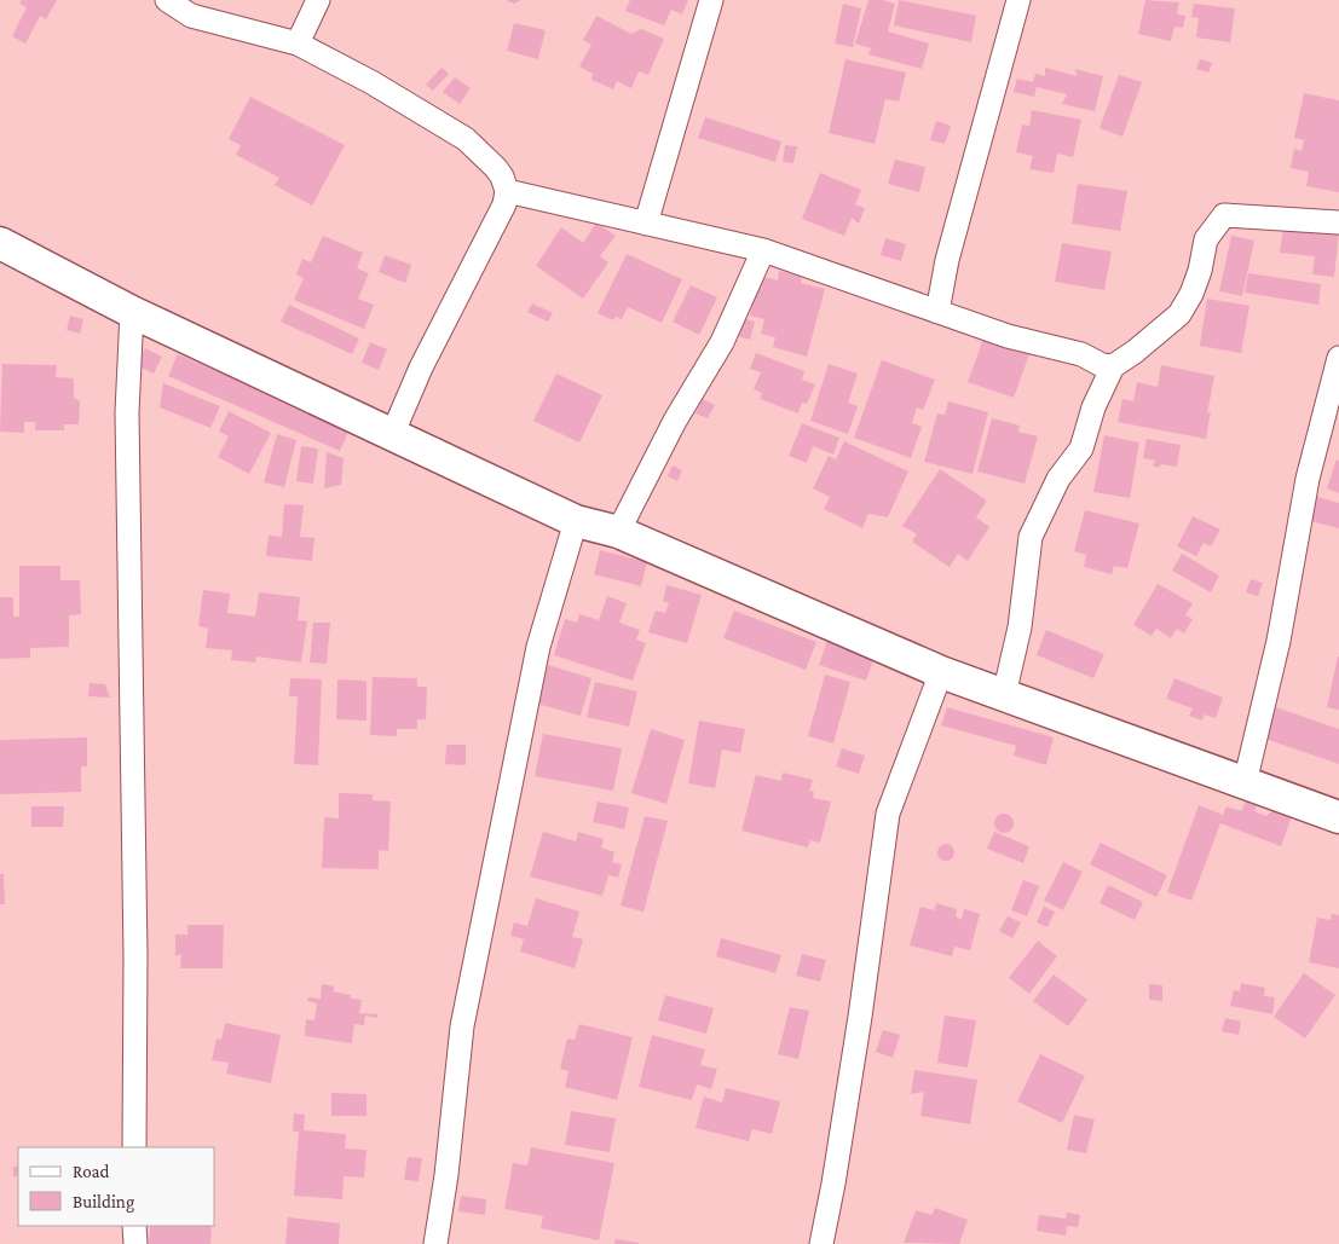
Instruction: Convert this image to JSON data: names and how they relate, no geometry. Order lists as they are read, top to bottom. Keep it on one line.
{"legend":["Road","Building"]}
